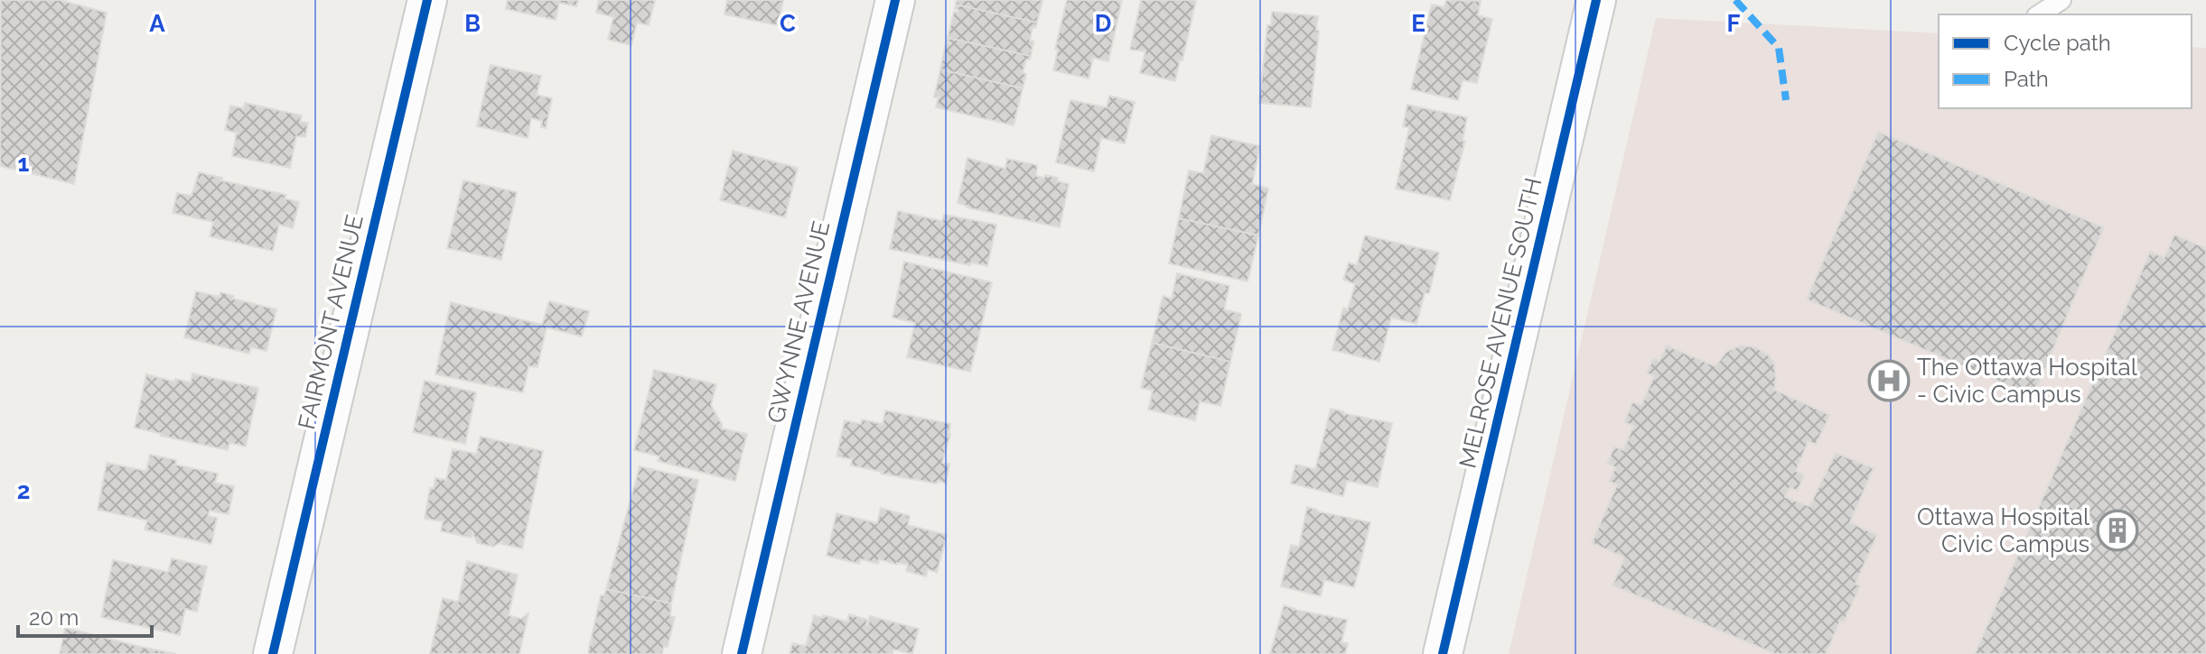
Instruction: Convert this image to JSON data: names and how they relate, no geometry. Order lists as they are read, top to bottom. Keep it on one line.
{"streets":{"street":["FAIRMONT AVENUE","GWYNNE AVENUE","MELROSE AVENUE SOUTH"]},"places":{"hospital":["The Ottawa Hospital - Civic Campus"],"building":["Ottawa Hospital Civic Campus"]},"legend":["Cycle path","Path"],"scale_bar":"20 m","grid":{"columns":["A","B","C","D","E","F"],"rows":["1","2"]}}
